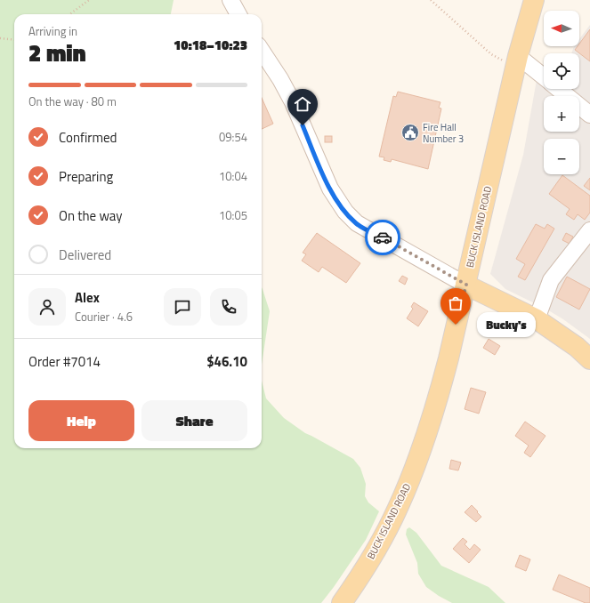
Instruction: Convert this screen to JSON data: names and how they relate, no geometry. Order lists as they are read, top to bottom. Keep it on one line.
{"streets":{"main road":["BUCK ISLAND ROAD"]},"places":{"public building":["Fire Hall Number 3"],"other":["Bucky's"]},"north":"left","page":{"map_buttons":["+","−"],"heading":["2 min","Arriving in","10:18–10:23"],"panel":["Alex","Courier · 4.6","Order #7014","$46.10"],"bar":"On the way · 80 m","list":[["Confirmed","09:54"],["Preparing","10:04"],["On the way","10:05"],"Delivered"],"bubble":"Bucky's","buttons":["Help","Share"]}}
